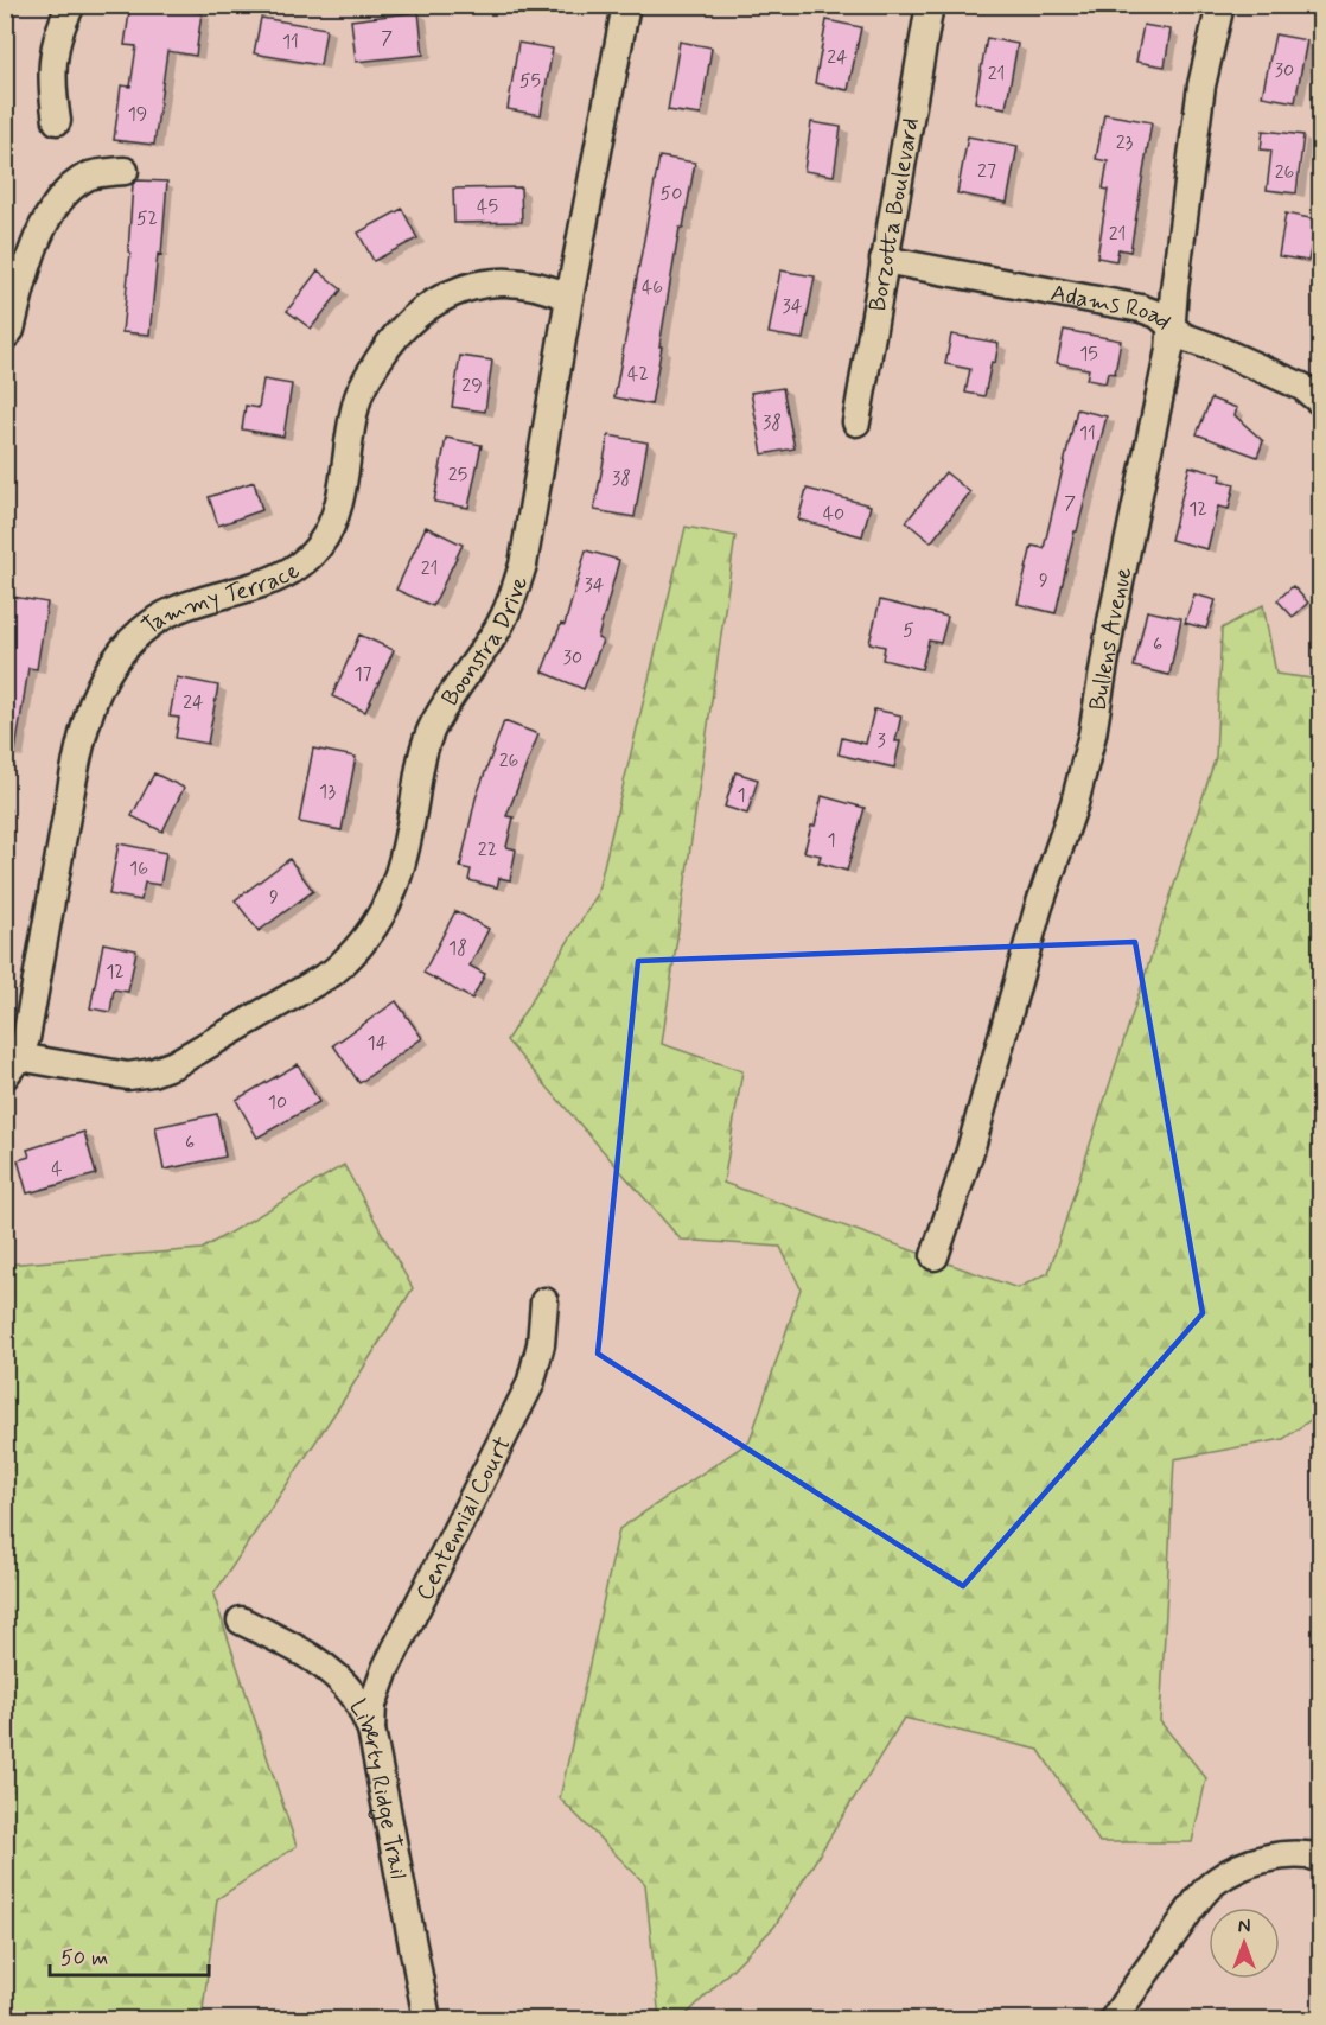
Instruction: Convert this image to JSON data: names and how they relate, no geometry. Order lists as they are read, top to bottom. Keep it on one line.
{"streets":{"street":["Borzotta Boulevard","Adams Road","Tammy Terrace","Boonstra Drive","Bullens Avenue","Centennial Court","Liberty Ridge Trail"]},"crossings":[["Borzotta Boulevard","Adams Road"],["Adams Road","Bullens Avenue"],["Tammy Terrace","Boonstra Drive"],["Centennial Court","Liberty Ridge Trail"]],"house_numbers":["7","11","24","30","21","55","19","23","27","26","50","45","52","21","46","34","15","42","29","38","11","25","38","7","12","40","21","9","34","5","6","30","17","24","3","26","13","1","1","22","16","9","18","12","14","10","6","4"],"scale_bar":"50 m","north":"top"}
